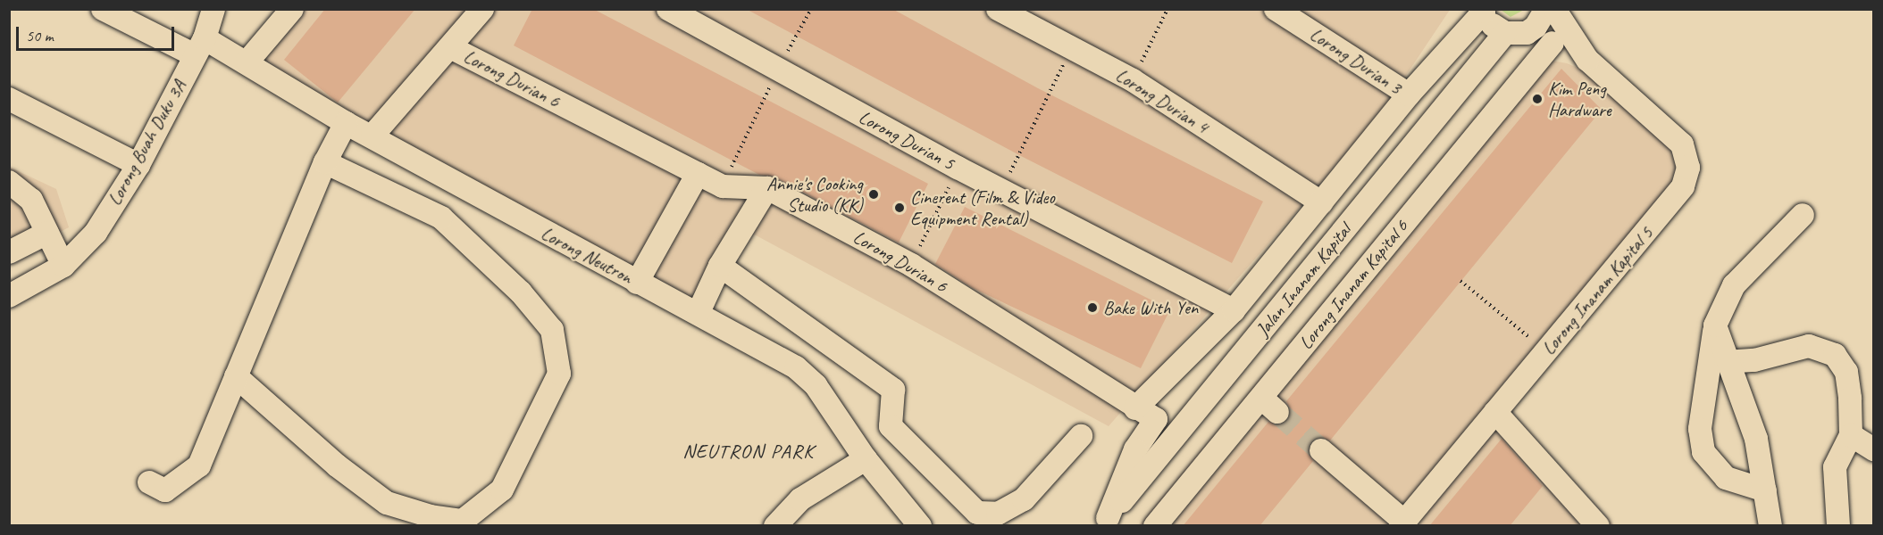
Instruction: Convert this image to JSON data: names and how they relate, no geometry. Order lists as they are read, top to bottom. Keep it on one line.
{"streets":{"street":["Lorong Durian 3","Lorong Durian 6","Lorong Durian 4","Lorong Durian 5","Lorong Buah Duku 3A","Lorong Neutron","Jalan Inanam Kapital","Lorong Inanam Kapital 6","Lorong Inanam Kapital 5"]},"crossings":[["Lorong Durian 6","Jalan Inanam Kapital"],["Lorong Buah Duku 3A","Lorong Neutron"],["Jalan Inanam Kapital","Lorong Inanam Kapital 5"],["Lorong Inanam Kapital 6","Lorong Inanam Kapital 5"]],"districts":["NEUTRON PARK"],"places":["Kim Peng Hardware","Annie's Cooking Studio (KK)","Cinerent (Film & Video Equipment Rental)","Bake With Yen"],"scale_bar":"50 m"}
